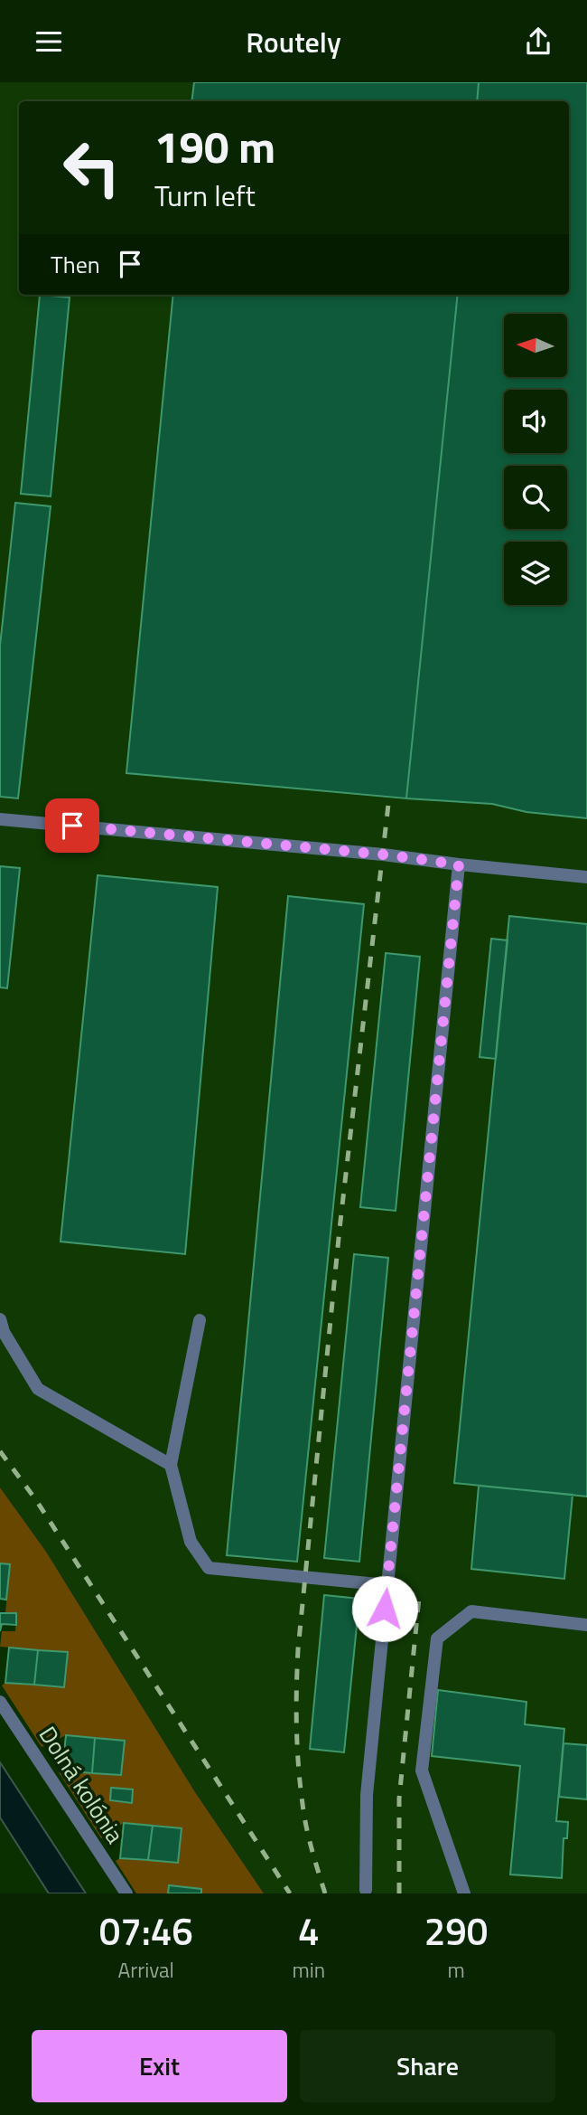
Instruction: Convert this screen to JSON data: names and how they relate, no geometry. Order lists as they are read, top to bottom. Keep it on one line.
{"streets":{"lane":["Dolná kolónia"]},"north":"left","page":{"header":"Routely","turn":["190 m","Turn left"],"then":"Then","eta":["07:46","Arrival","4","min","290","m"],"buttons":["Exit","Share"]}}
